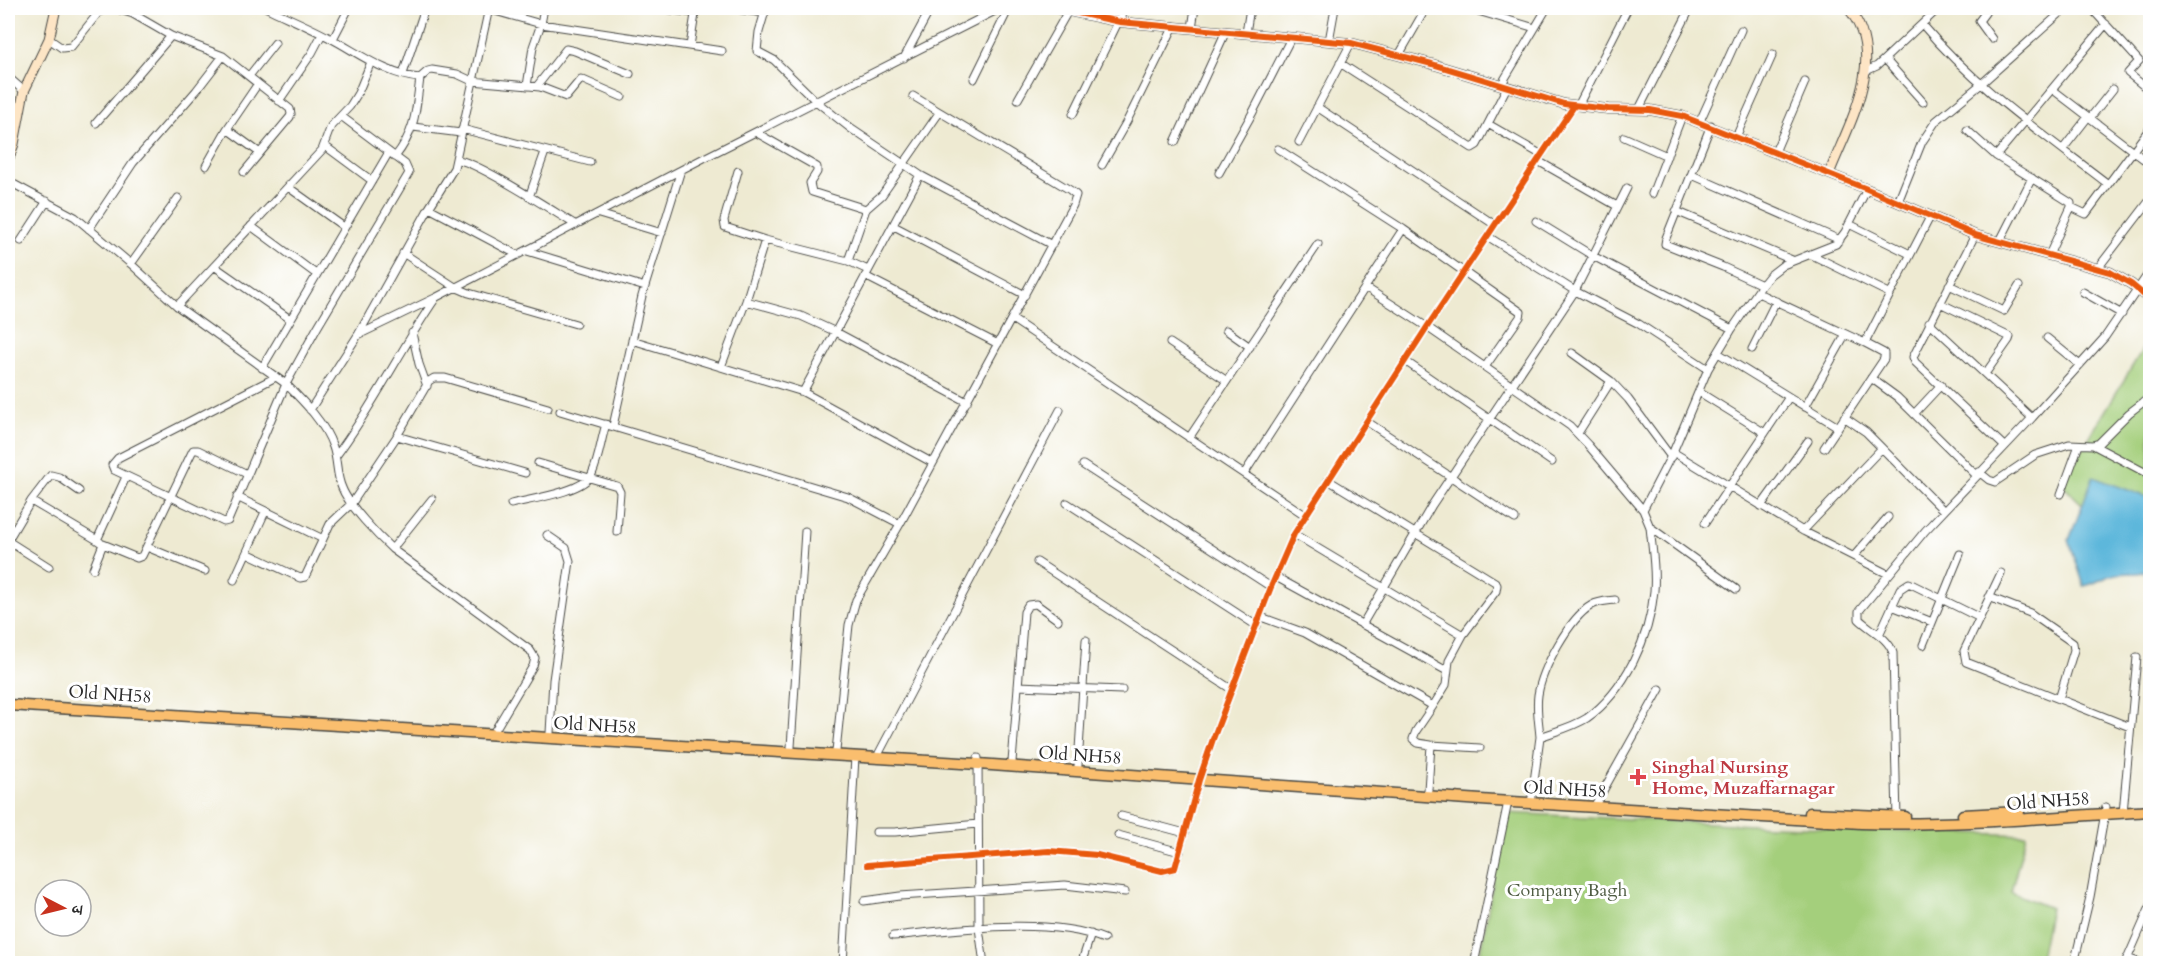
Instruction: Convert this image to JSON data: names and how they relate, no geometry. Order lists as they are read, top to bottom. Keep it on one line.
{"streets":{"main road":["Old NH58"]},"parks":["Company Bagh"],"places":{"health":["Singhal Nursing Home, Muzaffarnagar"]},"north":"right"}
